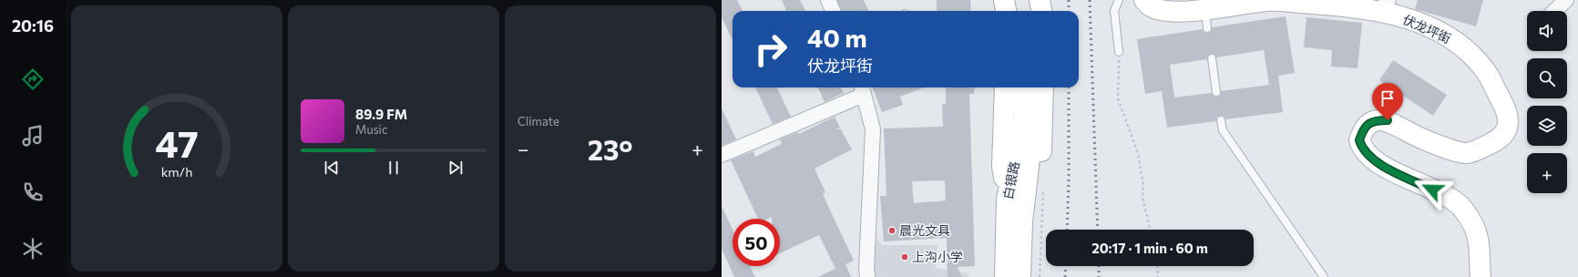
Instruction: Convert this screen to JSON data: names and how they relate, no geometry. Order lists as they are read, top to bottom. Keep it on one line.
{"streets":{"main road":["伏龙坪街","白银路"]},"places":["晨光文具","上沟小学"],"page":{"tabs":"20:16","tile":"Climate","map_buttons":"+","turn":["40 m","伏龙坪街"],"song":["89.9 FM","Music"],"heat":["−","23°","+"],"limit":"50","trip":"20:17 · 1 min · 60 m","gauge":["47","km/h"]}}
